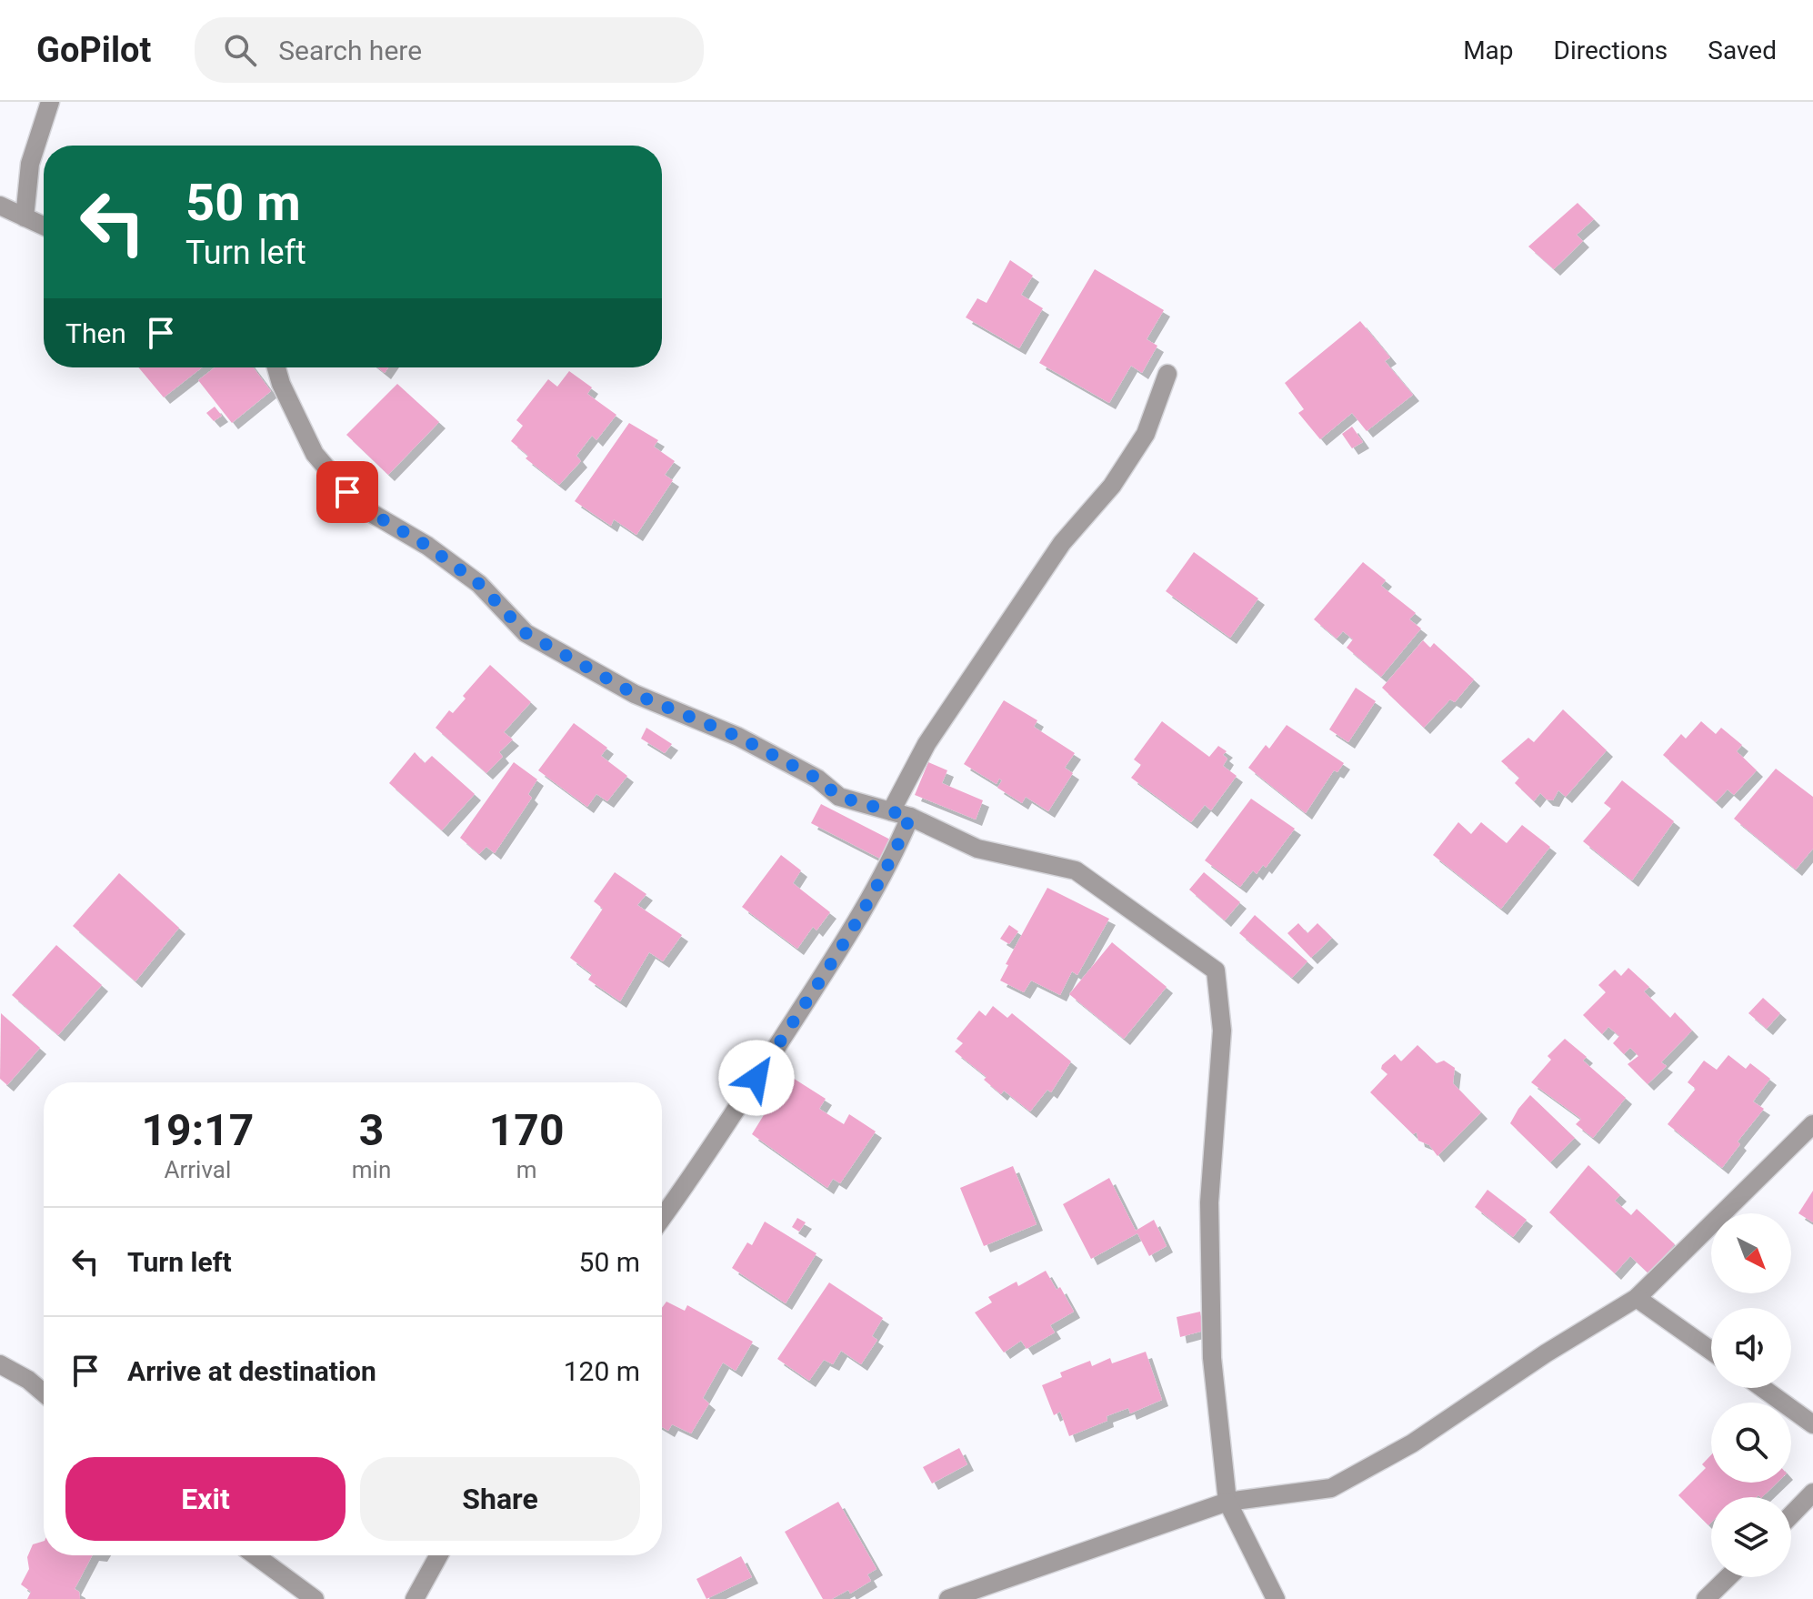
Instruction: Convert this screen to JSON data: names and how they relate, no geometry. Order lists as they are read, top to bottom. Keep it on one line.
{"north":"bottom right","page":{"header":"GoPilot","search":"Search here","nav":["Map","Directions","Saved"],"turn":["50 m","Turn left"],"then":"Then","eta":["19:17","Arrival","3","min","170","m"],"list":[{"name":"Turn left","value":"50 m"},{"name":"Arrive at destination","value":"120 m"}],"buttons":["Exit","Share"]}}
